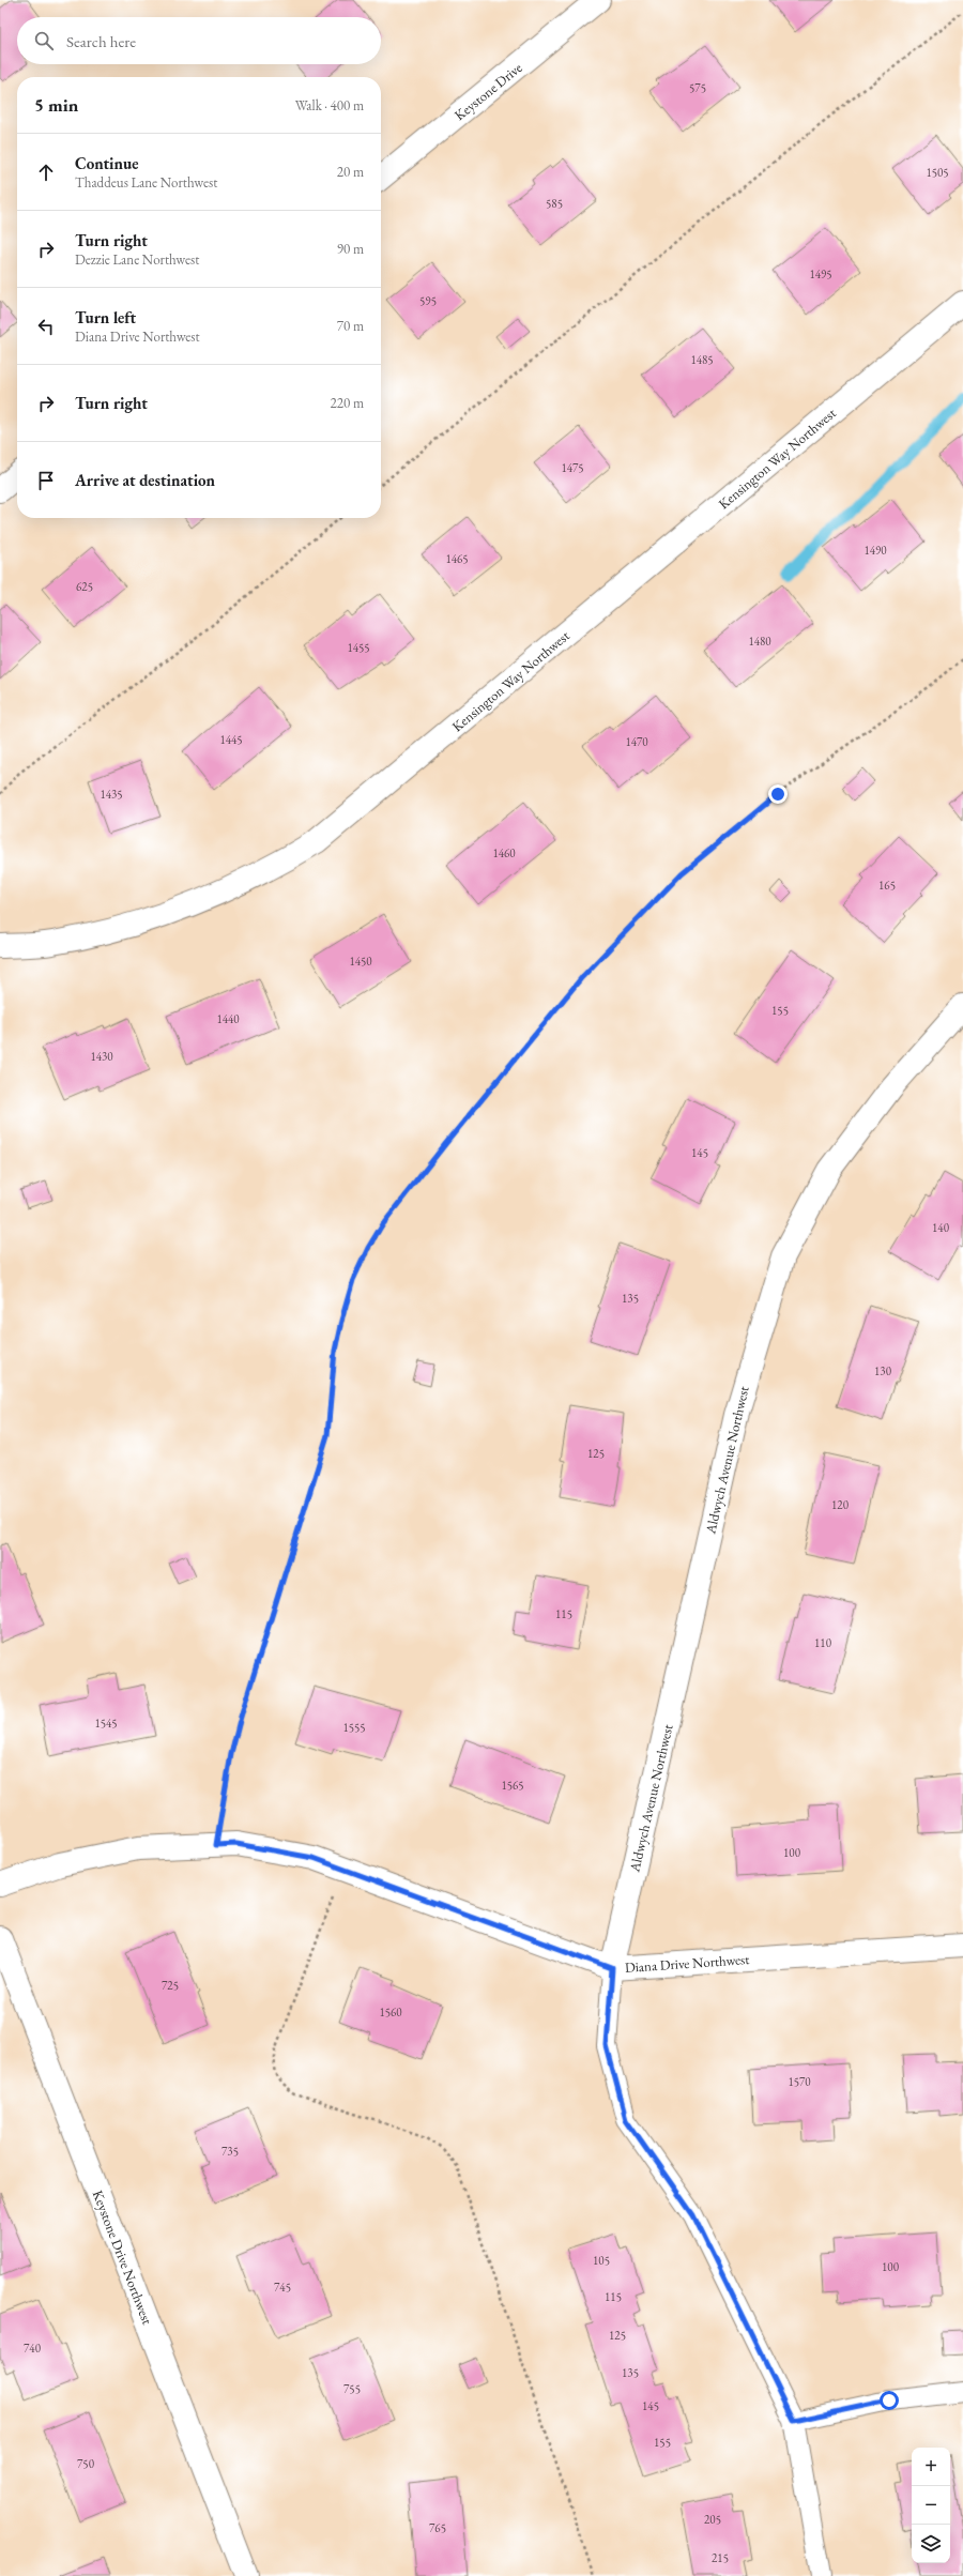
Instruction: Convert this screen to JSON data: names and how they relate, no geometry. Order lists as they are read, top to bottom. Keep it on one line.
{"streets":{"street":["Keystone Drive","Kensington Way Northwest","Aldwych Avenue Northwest","Diana Drive Northwest","Keystone Drive Northwest"]},"crossings":[["Aldwych Avenue Northwest","Diana Drive Northwest"]],"house_numbers":["575","1505","585","1495","595","1485","1475","1490","1465","625","1480","1455","1445","1470","1435","1460","165","1450","155","1440","1430","145","140","135","130","125","120","115","110","1545","1555","1565","100","725","1560","1570","735","105","100","745","115","125","740","135","755","145","155","750","205","765","215"],"page":{"search":"Search here","heading":["5 min","Walk · 400 m"],"list":[["Continue","Thaddeus Lane Northwest","20 m"],["Turn right","Dezzie Lane Northwest","90 m"],["Turn left","Diana Drive Northwest","70 m"],["Turn right","220 m"],"Arrive at destination"],"map_buttons":["+","−"]}}
